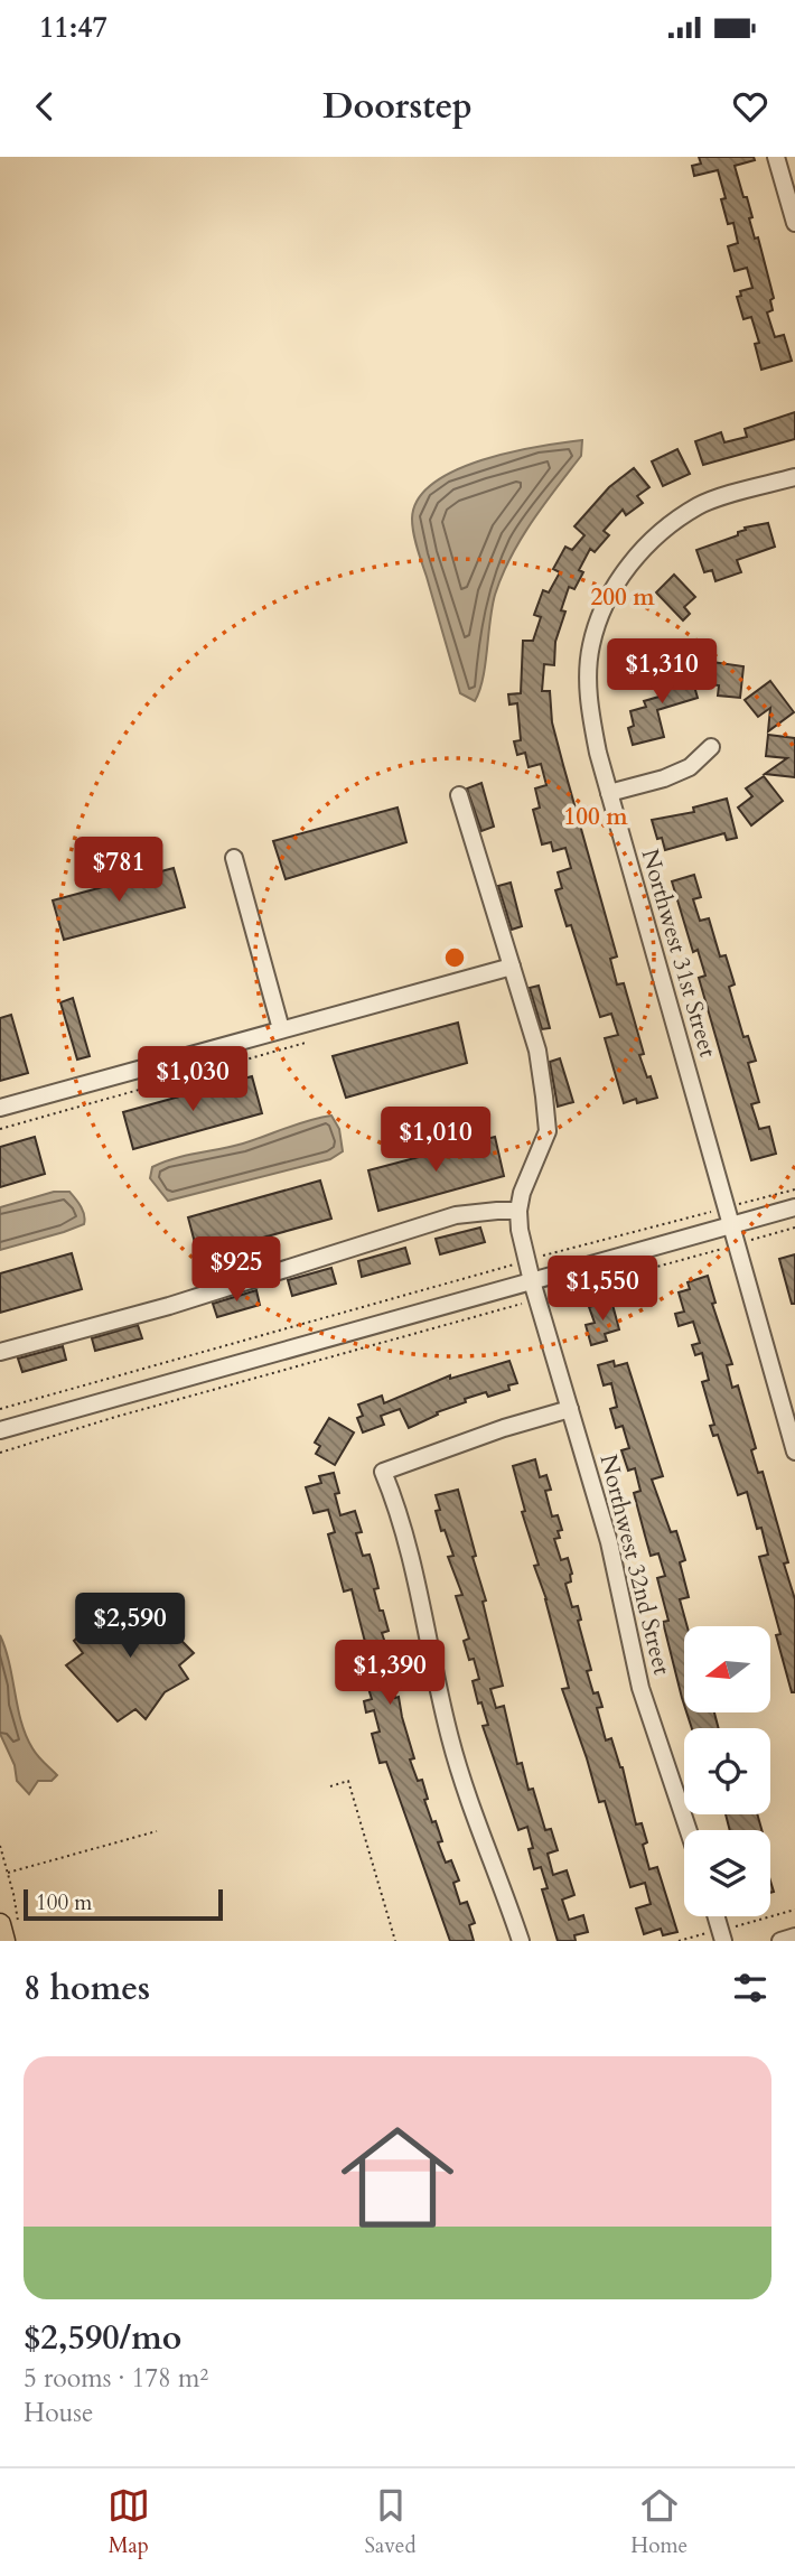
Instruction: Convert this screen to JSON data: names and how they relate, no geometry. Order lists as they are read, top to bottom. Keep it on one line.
{"streets":{"street":["Northwest 31st Street","Northwest 32nd Street"]},"scale_bar":"100 m","north":"left","page":{"status":"11:47","header":"Doorstep","price":["$1,310","$781","$1,030","$1,010","$925","$1,550","$2,590","$1,390"],"scale":"100 m","heading":"8 homes","list":[{"name":"$2,590/mo","note":"5 rooms · 178 m² · House"}],"tabs":["Map","Saved","Home"]},"rings":["200 m","100 m"]}
